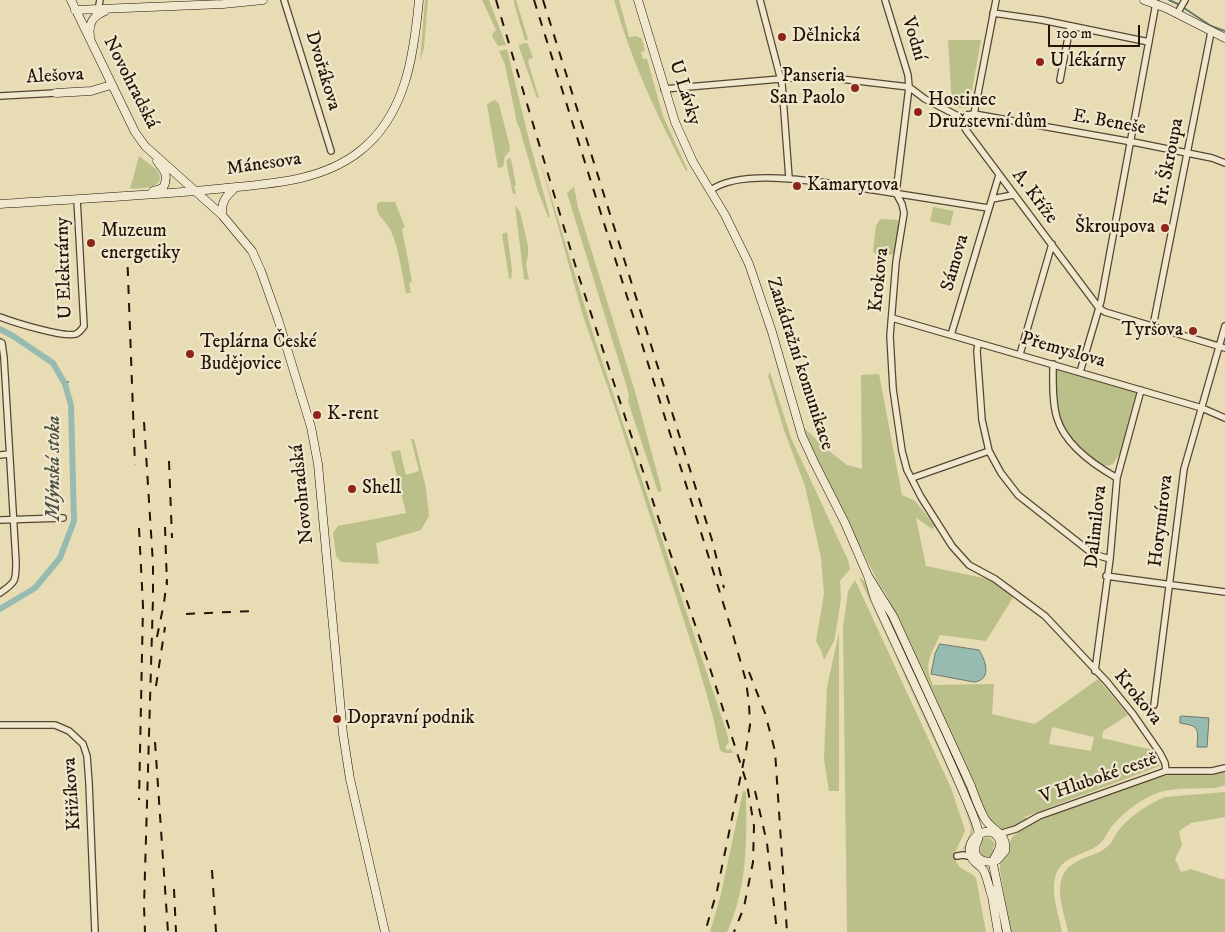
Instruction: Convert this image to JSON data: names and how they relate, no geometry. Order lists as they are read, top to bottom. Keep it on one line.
{"streets":{"main road":["Alešova","Novohradská","U Lávky","Mánesova","Zanádražní komunikace"],"street":["Vodní","Dvořákova","E. Beneše","Fr. Škroupa","A. Kříže","Sámova","U Elektrárny","Krokova","Přemyslova","Horymírova","Dalimilova","V Hluboké cestě","Křižíkova"]},"crossings":[["Vodní","Krokova"],["Alešova","Novohradská"],["Novohradská","Mánesova"],["U Lávky","Zanádražní komunikace"],["E. Beneše","Fr. Škroupa"],["E. Beneše","A. Kříže"],["Mánesova","U Elektrárny"],["A. Kříže","Sámova"],["Sámova","Přemyslova"],["Krokova","Přemyslova"],["Krokova","Dalimilova"],["Krokova","V Hluboké cestě"],["Přemyslova","Horymírova"],["Přemyslova","Dalimilova"],["Zanádražní komunikace","V Hluboké cestě"]],"water":["Mlýnská stoka"],"places":["Dělnická","U lékárny","Panseria San Paolo","Hostinec Družstevní dům","Kamarytova","Škroupova","Muzeum energetiky","Tyršova","Teplárna České Budějovice","K-rent","Shell","Dopravní podnik"],"scale_bar":"100 m"}
